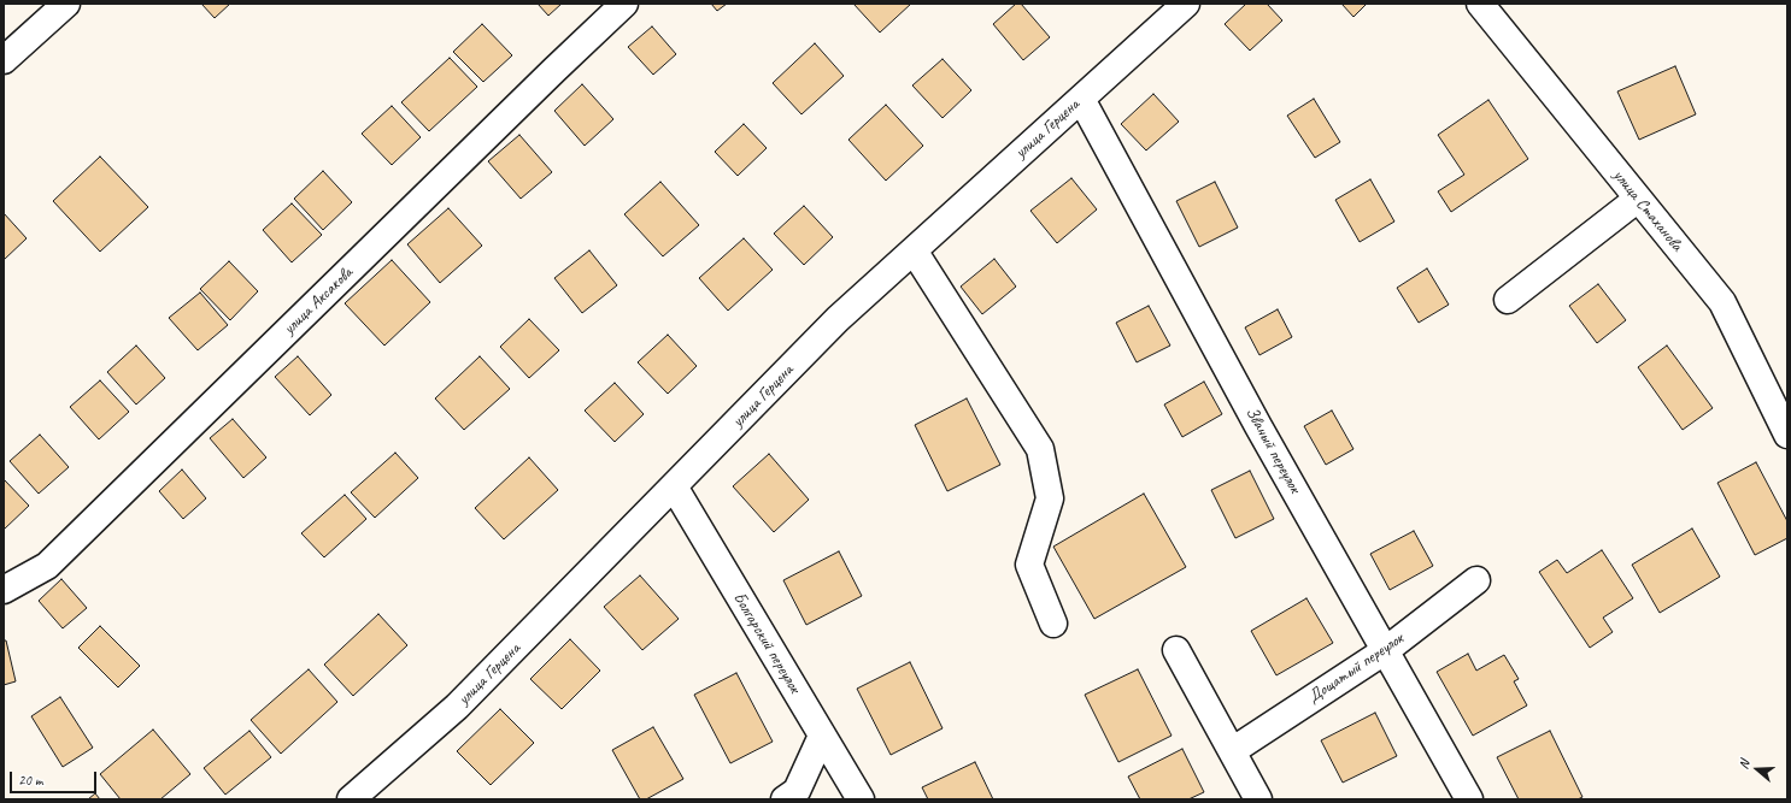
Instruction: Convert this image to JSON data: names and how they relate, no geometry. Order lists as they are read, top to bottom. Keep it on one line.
{"streets":{"street":["улица Герцена","улица Стаханова","улица Аксакова","Званый переулок","Болгарский переулок","Дощатый переулок"]},"crossings":[["улица Герцена","Званый переулок"],["улица Герцена","Болгарский переулок"],["Званый переулок","Дощатый переулок"]],"scale_bar":"20 m","north":"left"}
